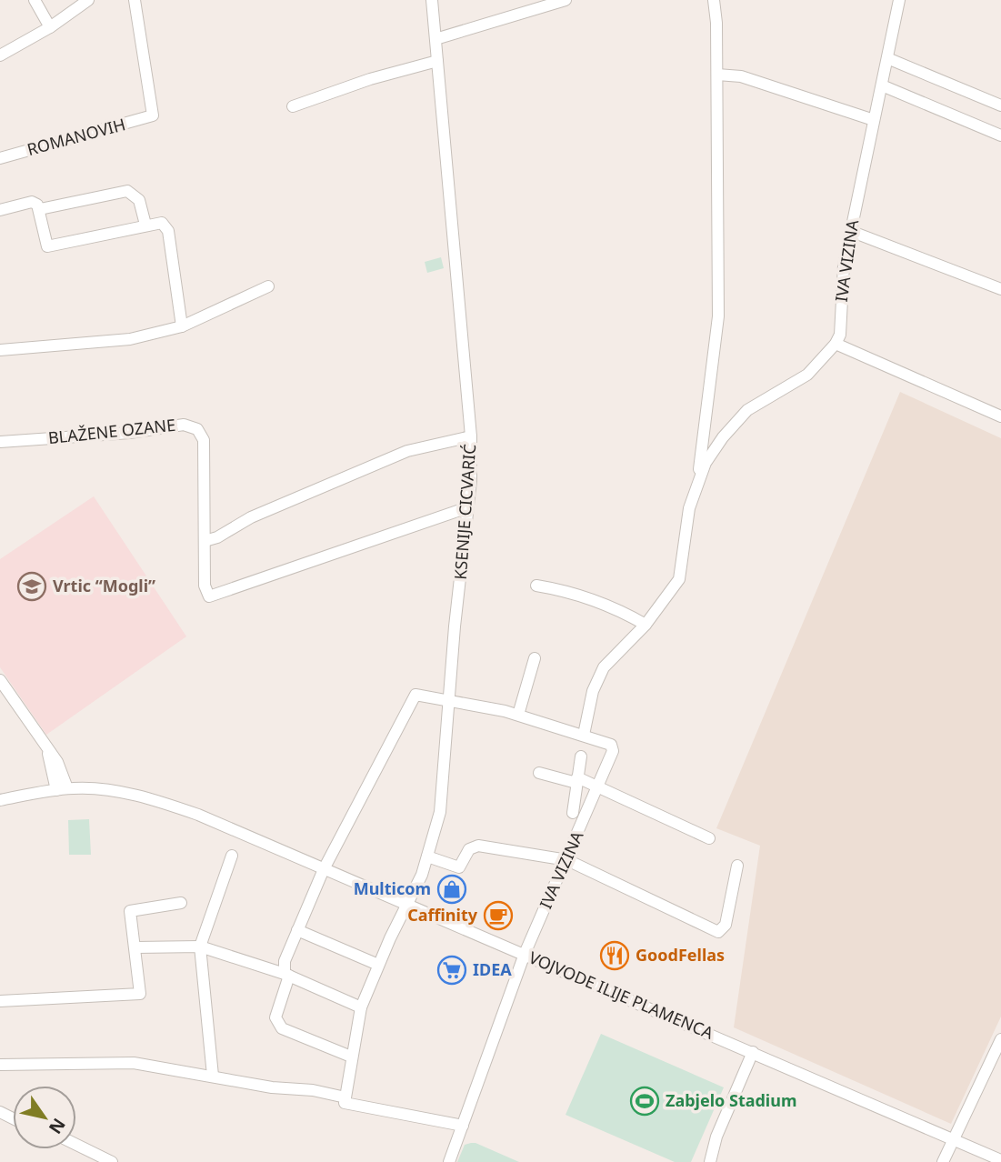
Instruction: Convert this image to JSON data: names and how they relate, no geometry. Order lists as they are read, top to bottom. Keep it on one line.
{"streets":{"street":["ROMANOVIH","IVA VIZINA","BLAŽENE OZANE","KSENIJE CICVARIĆ","VOJVODE ILIJE PLAMENCA"]},"crossings":[["IVA VIZINA","KSENIJE CICVARIĆ"],["IVA VIZINA","VOJVODE ILIJE PLAMENCA"],["BLAŽENE OZANE","KSENIJE CICVARIĆ"],["KSENIJE CICVARIĆ","VOJVODE ILIJE PLAMENCA"]],"places":{"school or university":["Vrtic “Mogli”"],"shop":["Multicom"],"cafe":["Caffinity"],"restaurant":["GoodFellas"],"supermarket":["IDEA"],"sports":["Zabjelo Stadium"]},"north":"bottom right"}
